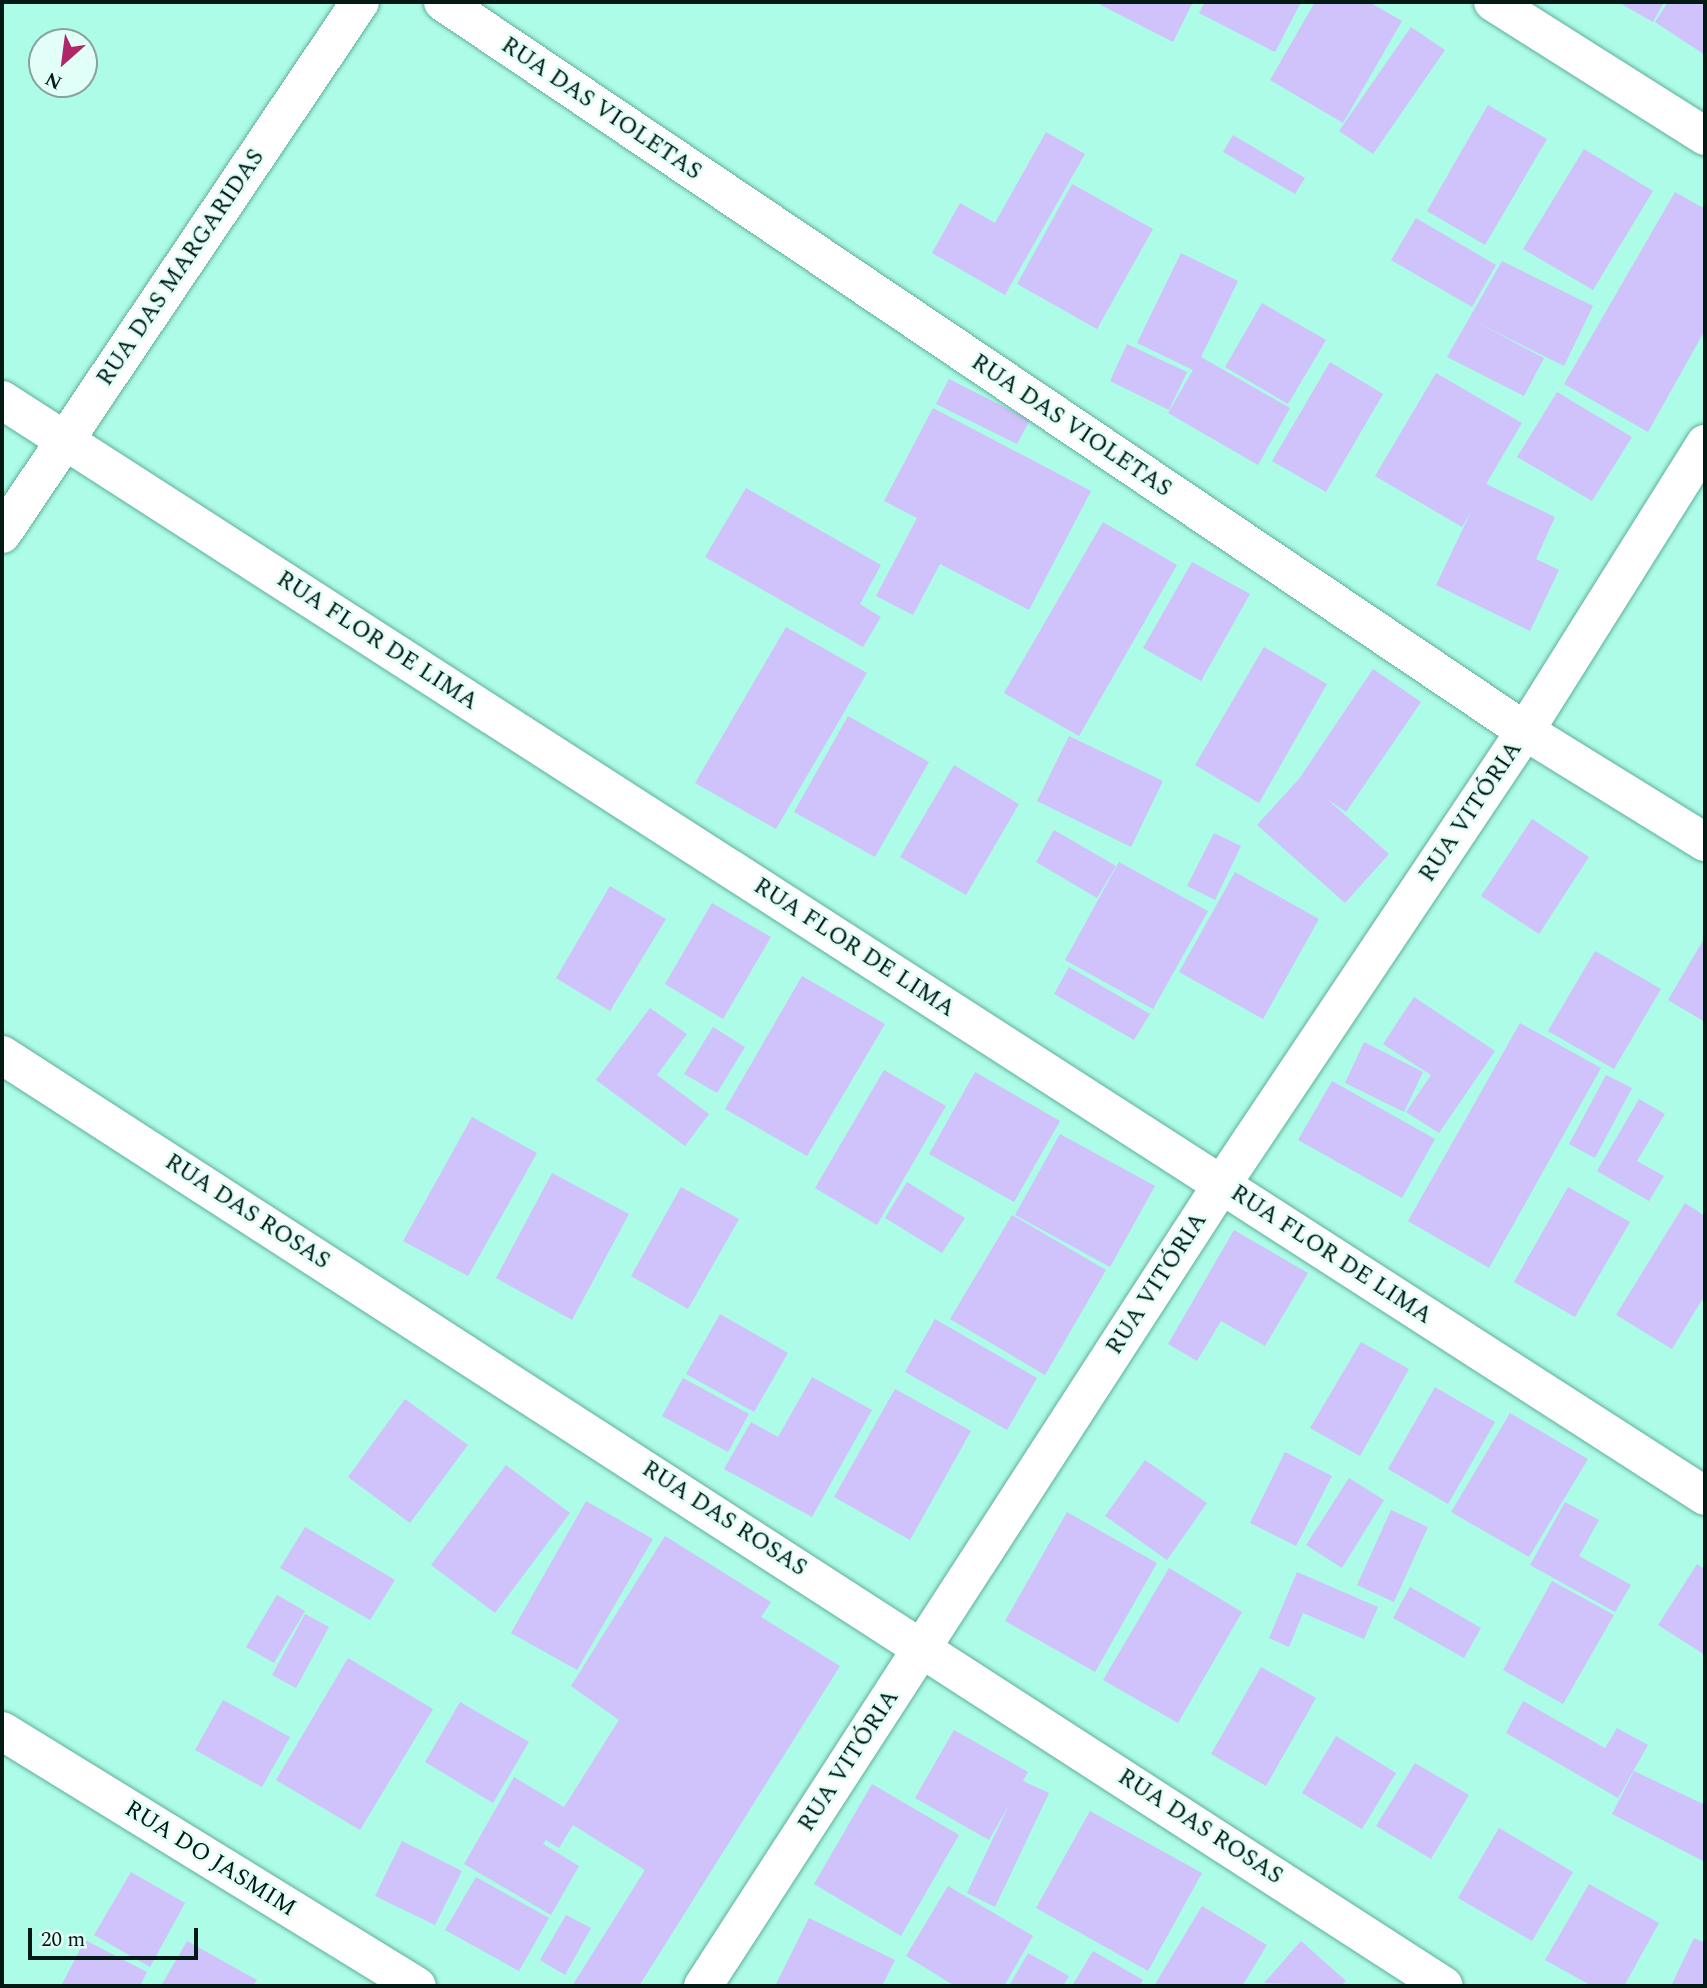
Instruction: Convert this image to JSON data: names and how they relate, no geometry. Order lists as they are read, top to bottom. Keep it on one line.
{"streets":{"street":["RUA DAS VIOLETAS","RUA DAS MARGARIDAS","RUA FLOR DE LIMA","RUA VITÓRIA","RUA DAS ROSAS","RUA DO JASMIM"]},"crossings":[["RUA DAS VIOLETAS","RUA VITÓRIA"],["RUA DAS MARGARIDAS","RUA FLOR DE LIMA"],["RUA FLOR DE LIMA","RUA VITÓRIA"],["RUA VITÓRIA","RUA DAS ROSAS"]],"scale_bar":"20 m","north":"bottom left"}
